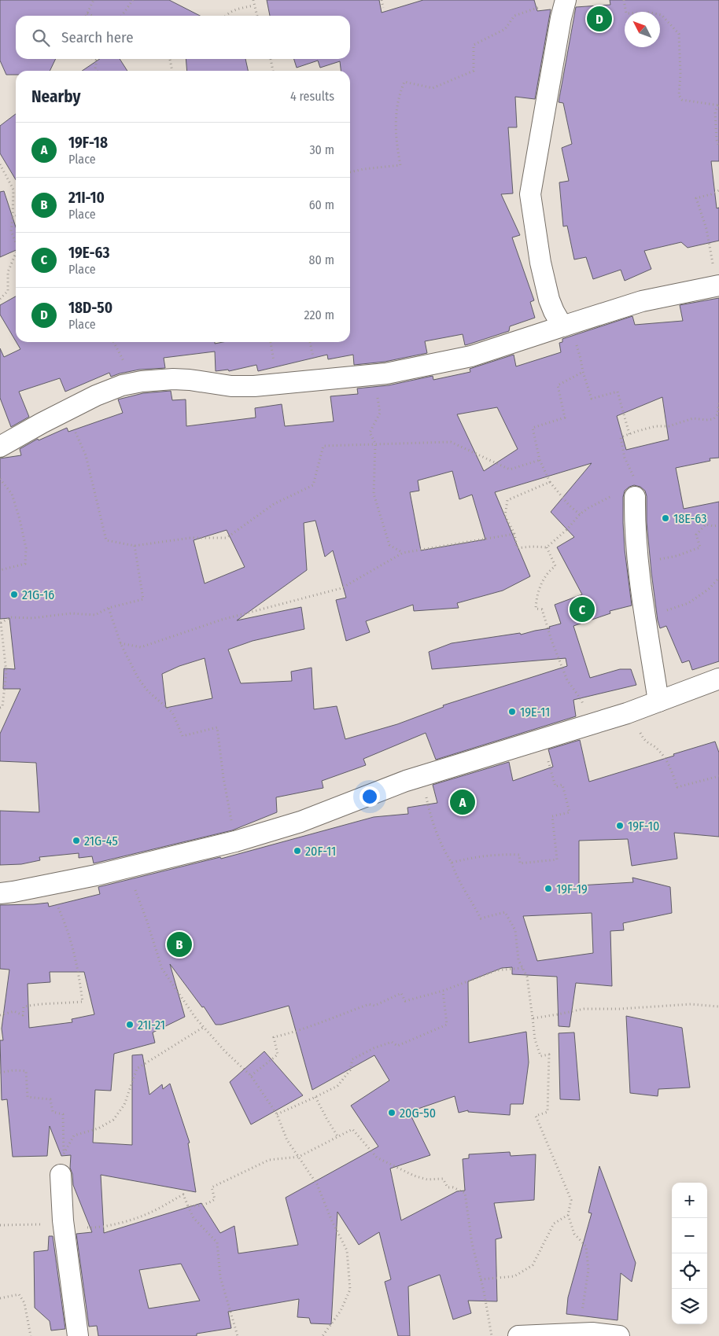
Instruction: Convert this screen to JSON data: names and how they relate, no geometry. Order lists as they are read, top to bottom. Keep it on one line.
{"places":["18E-63","21G-16","19E-11","19F-10","21G-45","20F-11","19F-19","21I-21","20G-50"],"north":"top left","page":{"pins":["D","C","A","B"],"search":"Search here","heading":["Nearby","4 results"],"list":[{"mark":"A","name":"19F-18","note":"Place","value":"30 m"},{"mark":"B","name":"21I-10","note":"Place","value":"60 m"},{"mark":"C","name":"19E-63","note":"Place","value":"80 m"},{"mark":"D","name":"18D-50","note":"Place","value":"220 m"}],"map_buttons":["+","−"]}}
